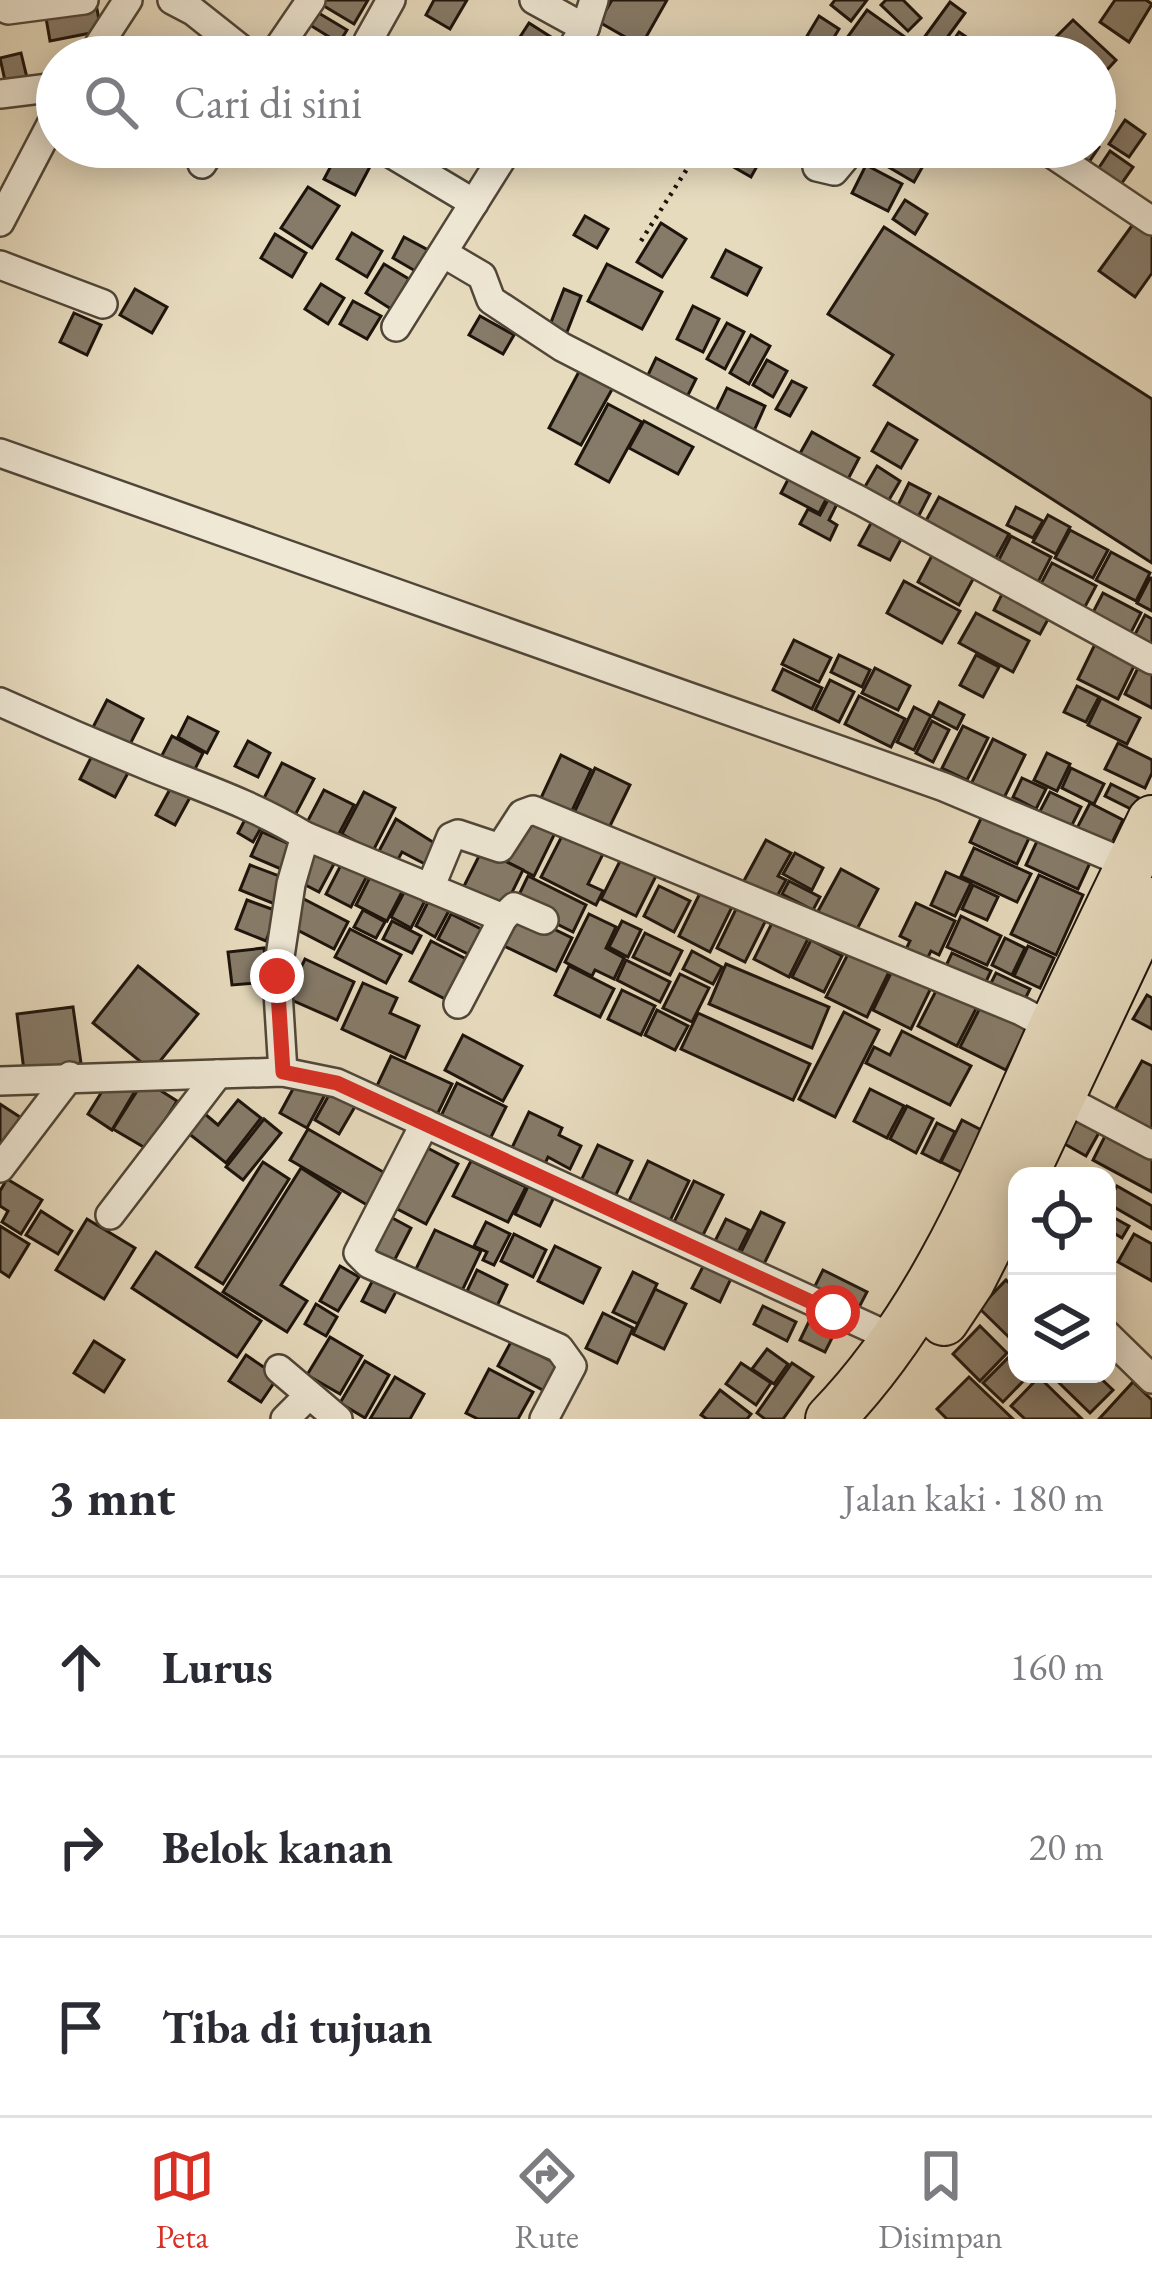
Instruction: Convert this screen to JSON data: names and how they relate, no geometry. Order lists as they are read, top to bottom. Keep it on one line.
{"page":{"search":"Cari di sini","heading":["3 mnt","Jalan kaki · 180 m"],"list":[["Lurus","160 m"],["Belok kanan","20 m"],"Tiba di tujuan"],"nav":["Peta","Rute","Disimpan"]}}
